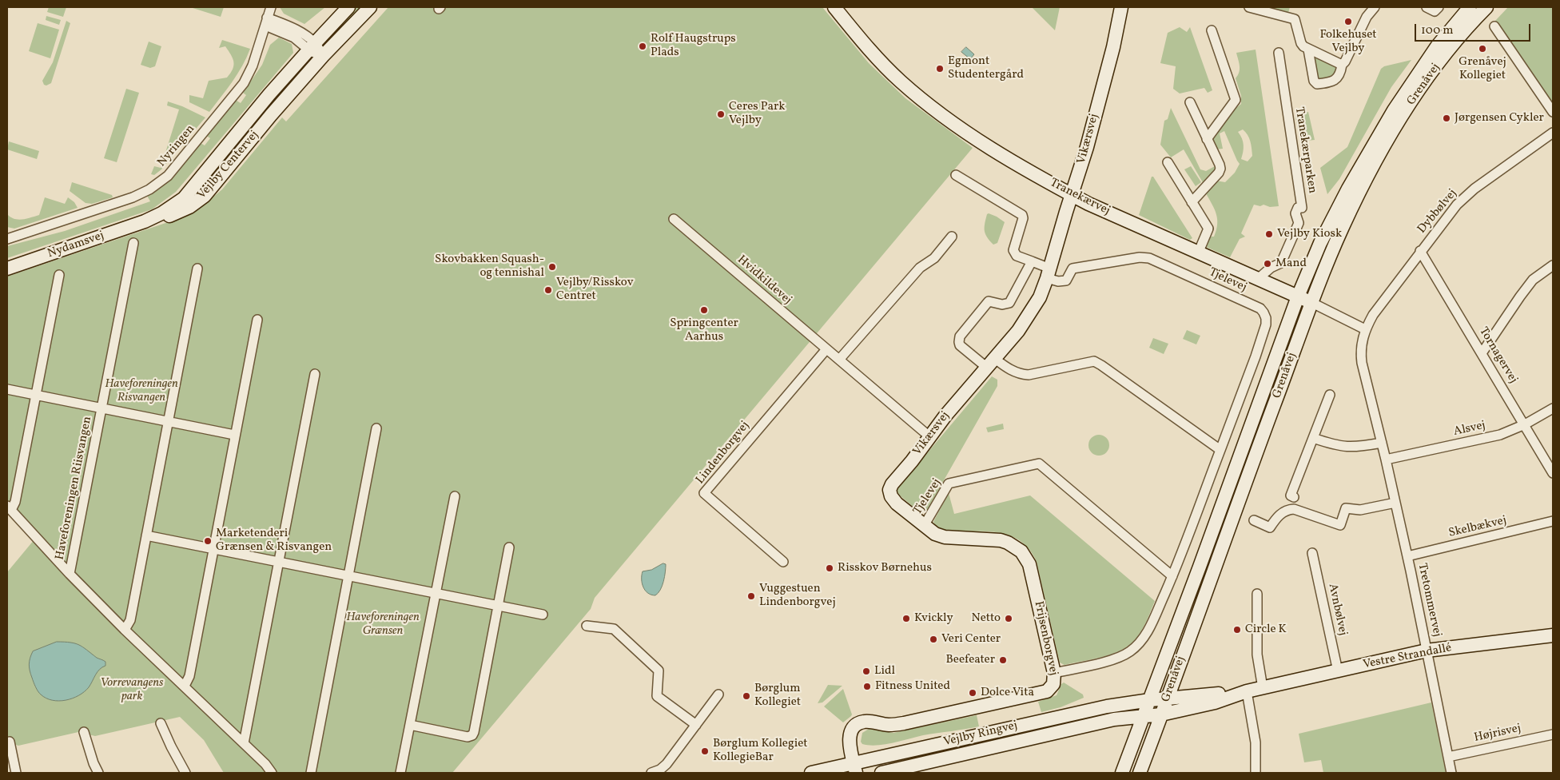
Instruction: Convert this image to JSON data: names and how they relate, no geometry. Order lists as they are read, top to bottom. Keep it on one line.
{"streets":{"street":["Grenåvej","Vikærsvej","Nyringen","Tranekærparken","Vejlby Centervej","Tranekærvej","Dybbølvej","Nydamsvej","Hvidkildevej","Tjelevej","Tornagervej","Alsvej","Lindenborgvej","Haveforeningen Riisvangen","Skelbækvej","Tretommervej","Avnbølvej","Frijsenborgvej","Vestre Strandallé","Højrisvej","Vejlby Ringvej"]},"crossings":[["Grenåvej","Tranekærvej"],["Grenåvej","Vestre Strandallé"],["Grenåvej","Vejlby Ringvej"],["Vikærsvej","Tranekærvej"],["Vikærsvej","Hvidkildevej"],["Vikærsvej","Tjelevej"],["Vikærsvej","Frijsenborgvej"],["Tranekærparken","Tranekærvej"],["Vejlby Centervej","Nydamsvej"],["Tranekærvej","Dybbølvej"],["Tranekærvej","Tretommervej"],["Dybbølvej","Tornagervej"],["Dybbølvej","Tretommervej"],["Hvidkildevej","Lindenborgvej"],["Tjelevej","Frijsenborgvej"],["Tornagervej","Alsvej"],["Alsvej","Tretommervej"],["Skelbækvej","Tretommervej"],["Tretommervej","Vestre Strandallé"],["Tretommervej","Højrisvej"],["Avnbølvej","Vestre Strandallé"],["Frijsenborgvej","Vejlby Ringvej"],["Vestre Strandallé","Vejlby Ringvej"]],"parks":["Haveforeningen Risvangen","Haveforeningen Grænsen","Vorrevangens park"],"places":["Folkehuset Vejlby","Rolf Haugstrups Plads","Grenåvej Kollegiet","Egmont Studentergård","Ceres Park Vejlby","Jørgensen Cykler","Vejlby Kiosk","Mand","Skovbakken Squash- og tennishal","Vejlby/Risskov Centret","Springcenter Aarhus","Marketenderi Grænsen & Risvangen","Risskov Børnehus","Vuggestuen Lindenborgvej","Kvickly","Netto","Circle K","Veri Center","Beefeater","Lidl","Fitness United","Dolce Vita","Børglum Kollegiet","Børglum Kollegiet KollegieBar"],"scale_bar":"100 m"}
